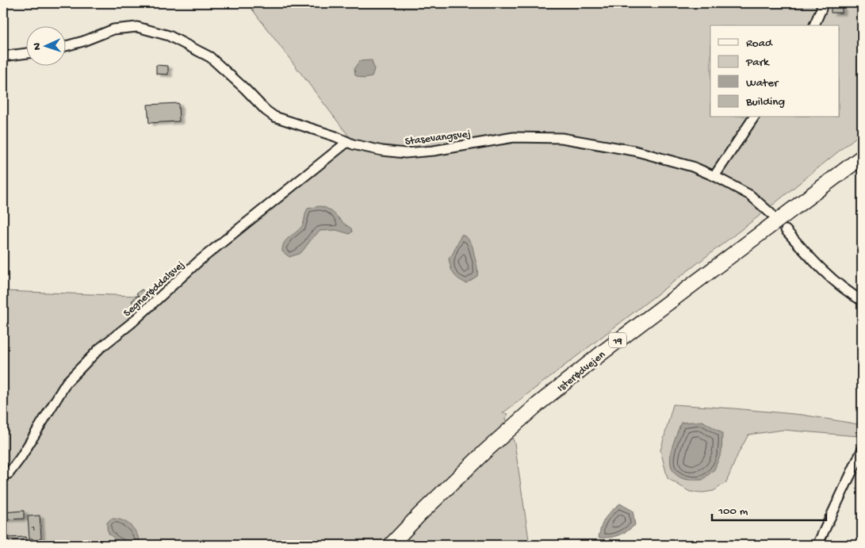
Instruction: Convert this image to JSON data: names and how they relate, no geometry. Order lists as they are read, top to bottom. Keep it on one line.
{"streets":{"highway":["19","Isterødvejen"],"street":["Stasevangsvej","Segnerøddalsvej"]},"crossings":[["Stasevangsvej","Segnerøddalsvej"]],"house_numbers":["1"],"legend":["Road","Park","Water","Building"],"scale_bar":"100 m","north":"left"}
